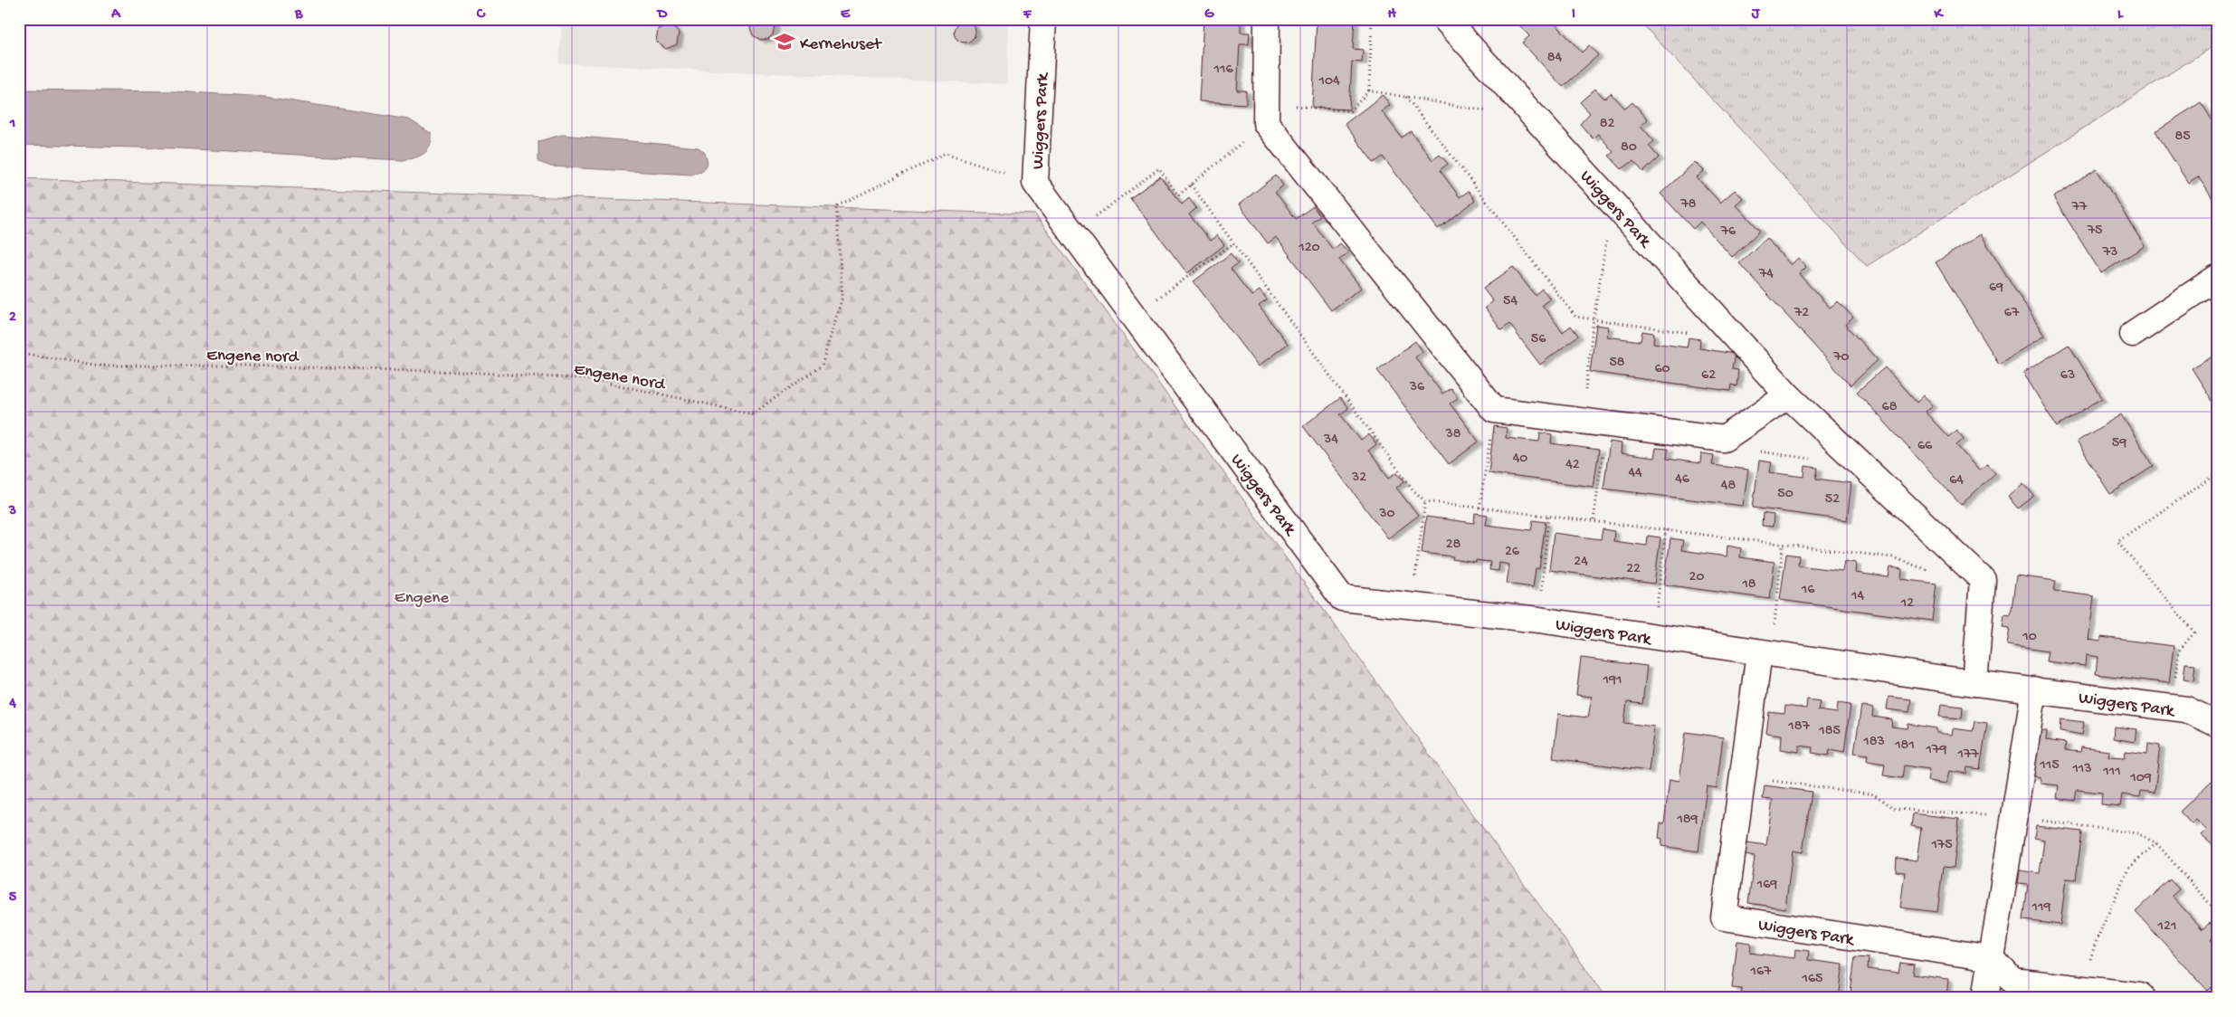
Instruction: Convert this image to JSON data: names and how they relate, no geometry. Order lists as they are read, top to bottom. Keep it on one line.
{"streets":{"street":["Wiggers Park"],"path":["Engene nord"]},"crossings":[["Wiggers Park","Engene nord"]],"parks":["Engene"],"places":{"school or university":["Kernehuset"]},"house_numbers":["84","116","104","82","85","80","78","77","75","76","120","73","74","69","54","72","67","56","70","58","60","62","63","36","68","38","34","59","66","40","42","44","32","46","64","48","50","52","30","28","26","24","22","20","18","16","14","12","10","191","187","185","183","181","179","177","115","113","111","109","189","175","169","119","121","167","165"],"grid":{"columns":["A","B","C","D","E","F","G","H","I","J","K","L"],"rows":["1","2","3","4","5"]}}
